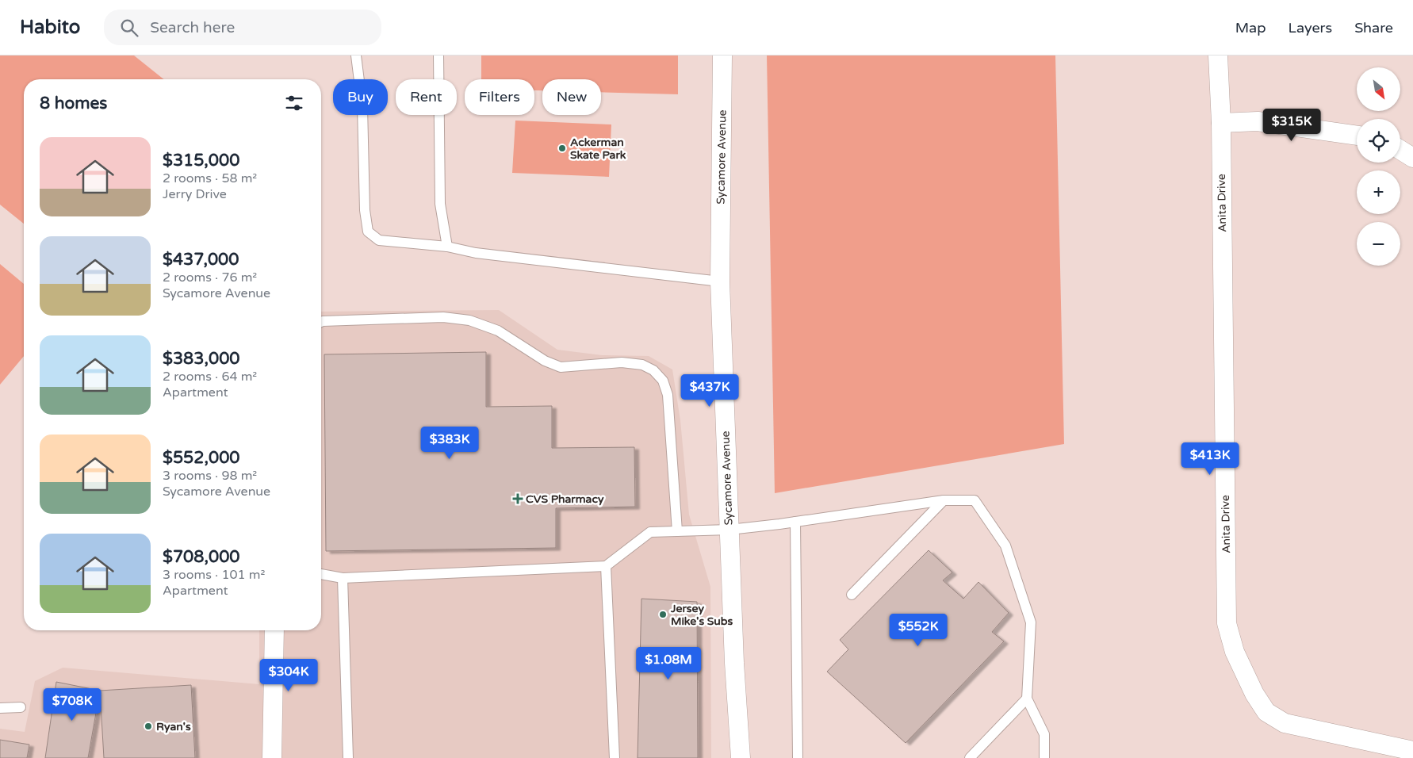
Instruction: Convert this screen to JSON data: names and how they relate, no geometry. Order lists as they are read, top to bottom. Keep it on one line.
{"streets":{"street":["Sycamore Avenue","Anita Drive"]},"places":{"other":["Ackerman Skate Park","Jersey Mike's Subs","Ryan's"],"health":["CVS Pharmacy"]},"north":"bottom right","page":{"header":"Habito","search":"Search here","nav":["Map","Layers","Share"],"map_buttons":["+","−"],"chip":["Buy","Rent","Filters","New"],"heading":"8 homes","price":["$315K","$437K","$383K","$413K","$552K","$1.08M","$304K","$708K"],"list":[{"name":"$315,000","note":"2 rooms · 58 m² · Jerry Drive"},{"name":"$437,000","note":"2 rooms · 76 m² · Sycamore Avenue"},{"name":"$383,000","note":"2 rooms · 64 m² · Apartment"},{"name":"$552,000","note":"3 rooms · 98 m² · Sycamore Avenue"},{"name":"$708,000","note":"3 rooms · 101 m² · Apartment"}]}}
